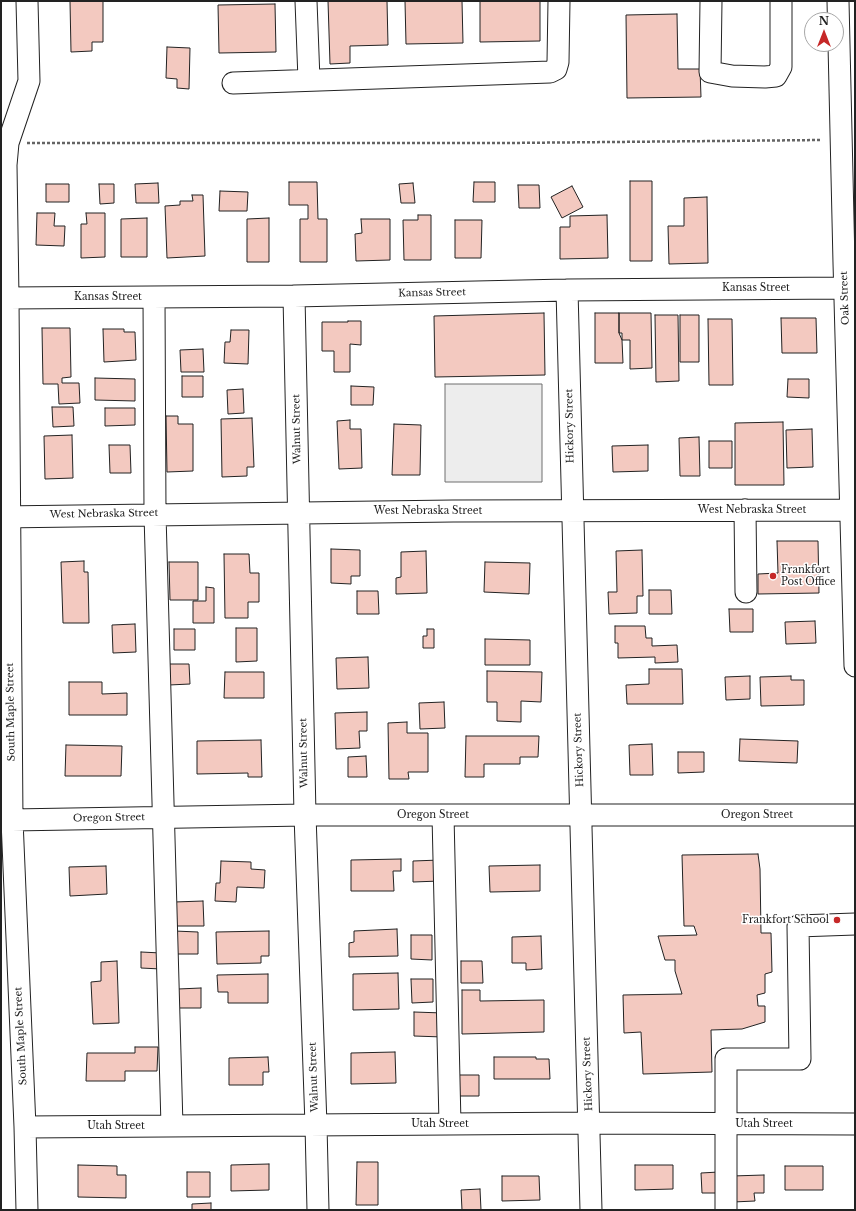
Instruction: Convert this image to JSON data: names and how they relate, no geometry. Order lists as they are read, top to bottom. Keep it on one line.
{"streets":{"street":["Kansas Street","Oak Street","Hickory Street","Walnut Street","West Nebraska Street","South Maple Street","Oregon Street","Utah Street"]},"crossings":[["Kansas Street","Oak Street"],["Kansas Street","Hickory Street"],["Kansas Street","Walnut Street"],["Kansas Street","South Maple Street"],["Oak Street","West Nebraska Street"],["Hickory Street","West Nebraska Street"],["Hickory Street","Oregon Street"],["Hickory Street","Utah Street"],["Walnut Street","West Nebraska Street"],["Walnut Street","Oregon Street"],["Walnut Street","Utah Street"],["West Nebraska Street","South Maple Street"],["South Maple Street","Oregon Street"],["South Maple Street","Utah Street"]],"places":["Frankfort Post Office","Frankfort School"],"north":"top"}
